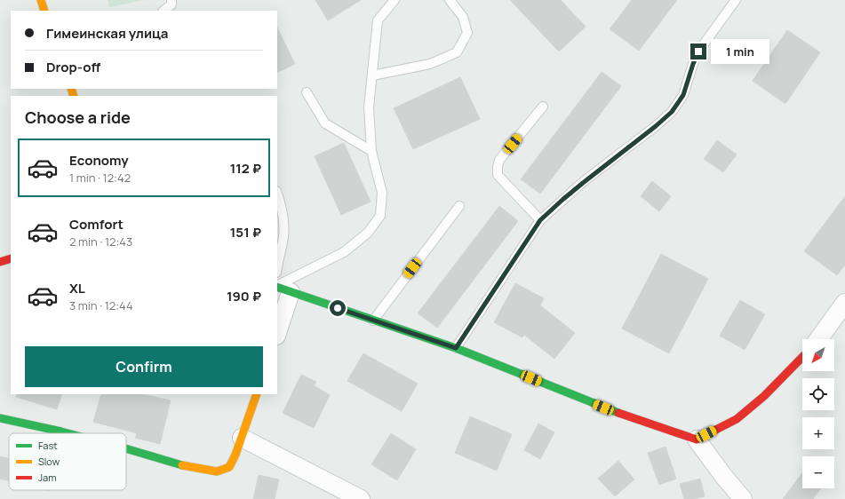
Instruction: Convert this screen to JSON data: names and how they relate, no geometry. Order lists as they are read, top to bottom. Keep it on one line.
{"legend":["Fast","Slow","Jam"],"north":"bottom left","page":{"banner":["Гимеинская улица","Drop-off"],"bubble":"1 min","heading":"Choose a ride","list":[{"name":"Economy","note":"1 min · 12:42","value":"112 ₽"},{"name":"Comfort","note":"2 min · 12:43","value":"151 ₽"},{"name":"XL","note":"3 min · 12:44","value":"190 ₽"}],"map_buttons":["+","−"],"buttons":"Confirm"}}
